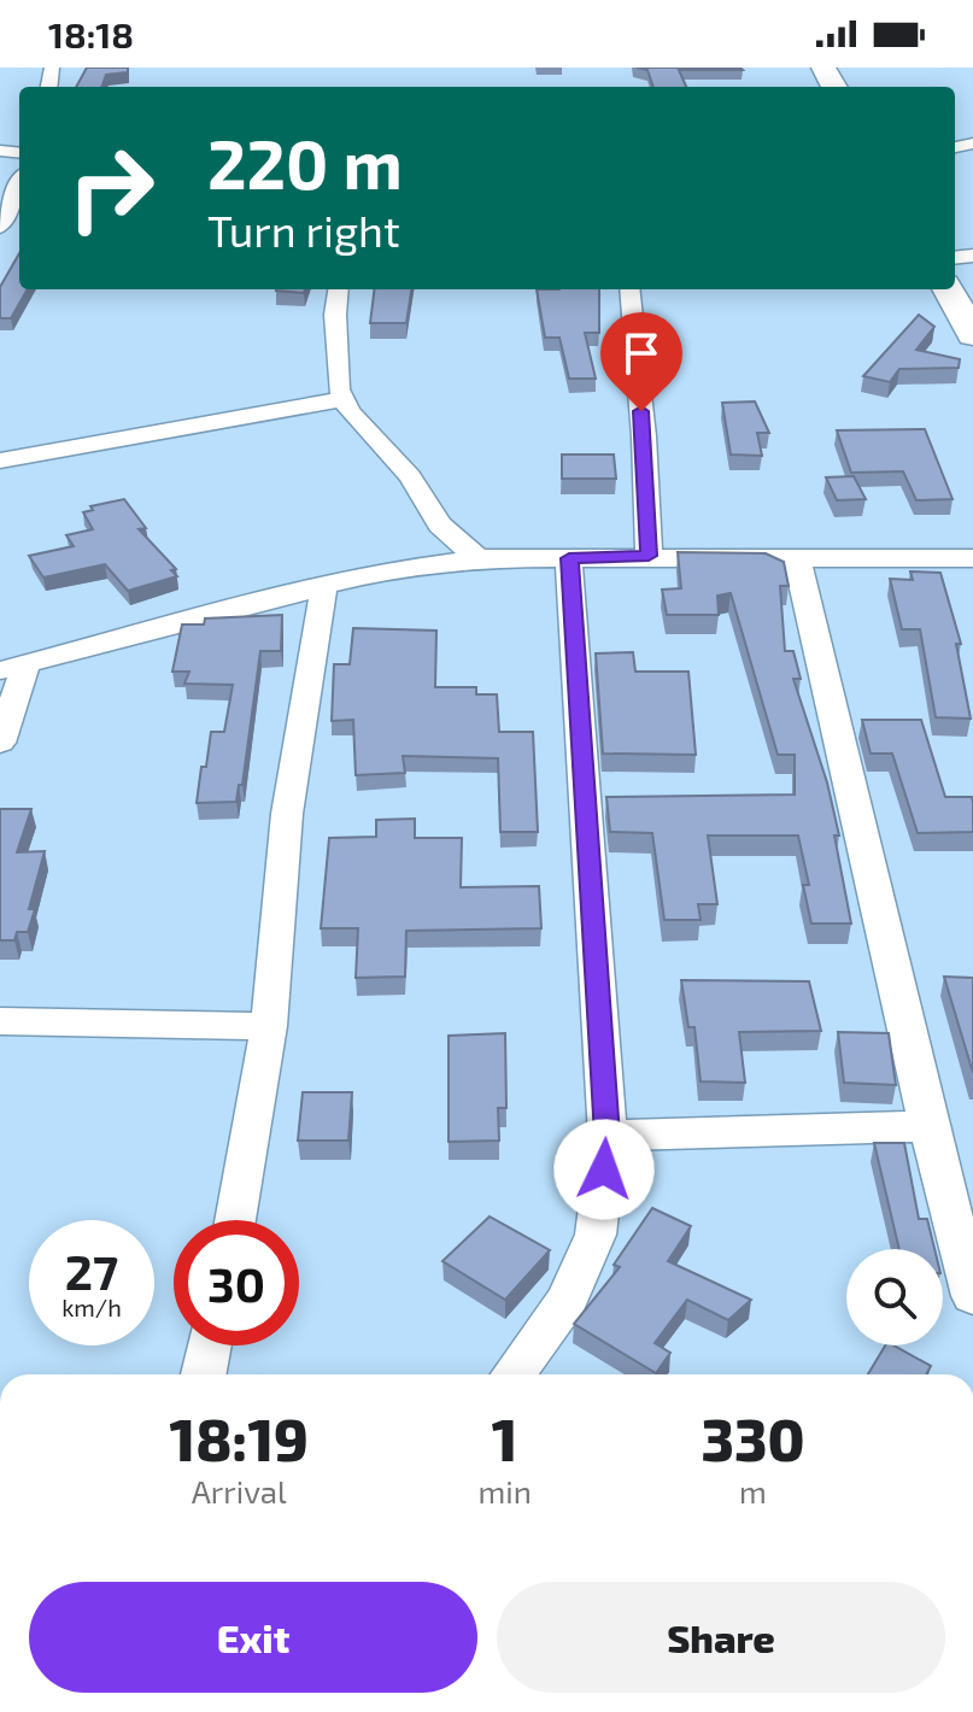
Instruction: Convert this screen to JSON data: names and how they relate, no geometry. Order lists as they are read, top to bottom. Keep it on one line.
{"page":{"status":"18:18","turn":["220 m","Turn right"],"speed":"27 km/h","limit":"30","eta":["18:19","Arrival","1","min","330","m"],"buttons":["Exit","Share"]}}
